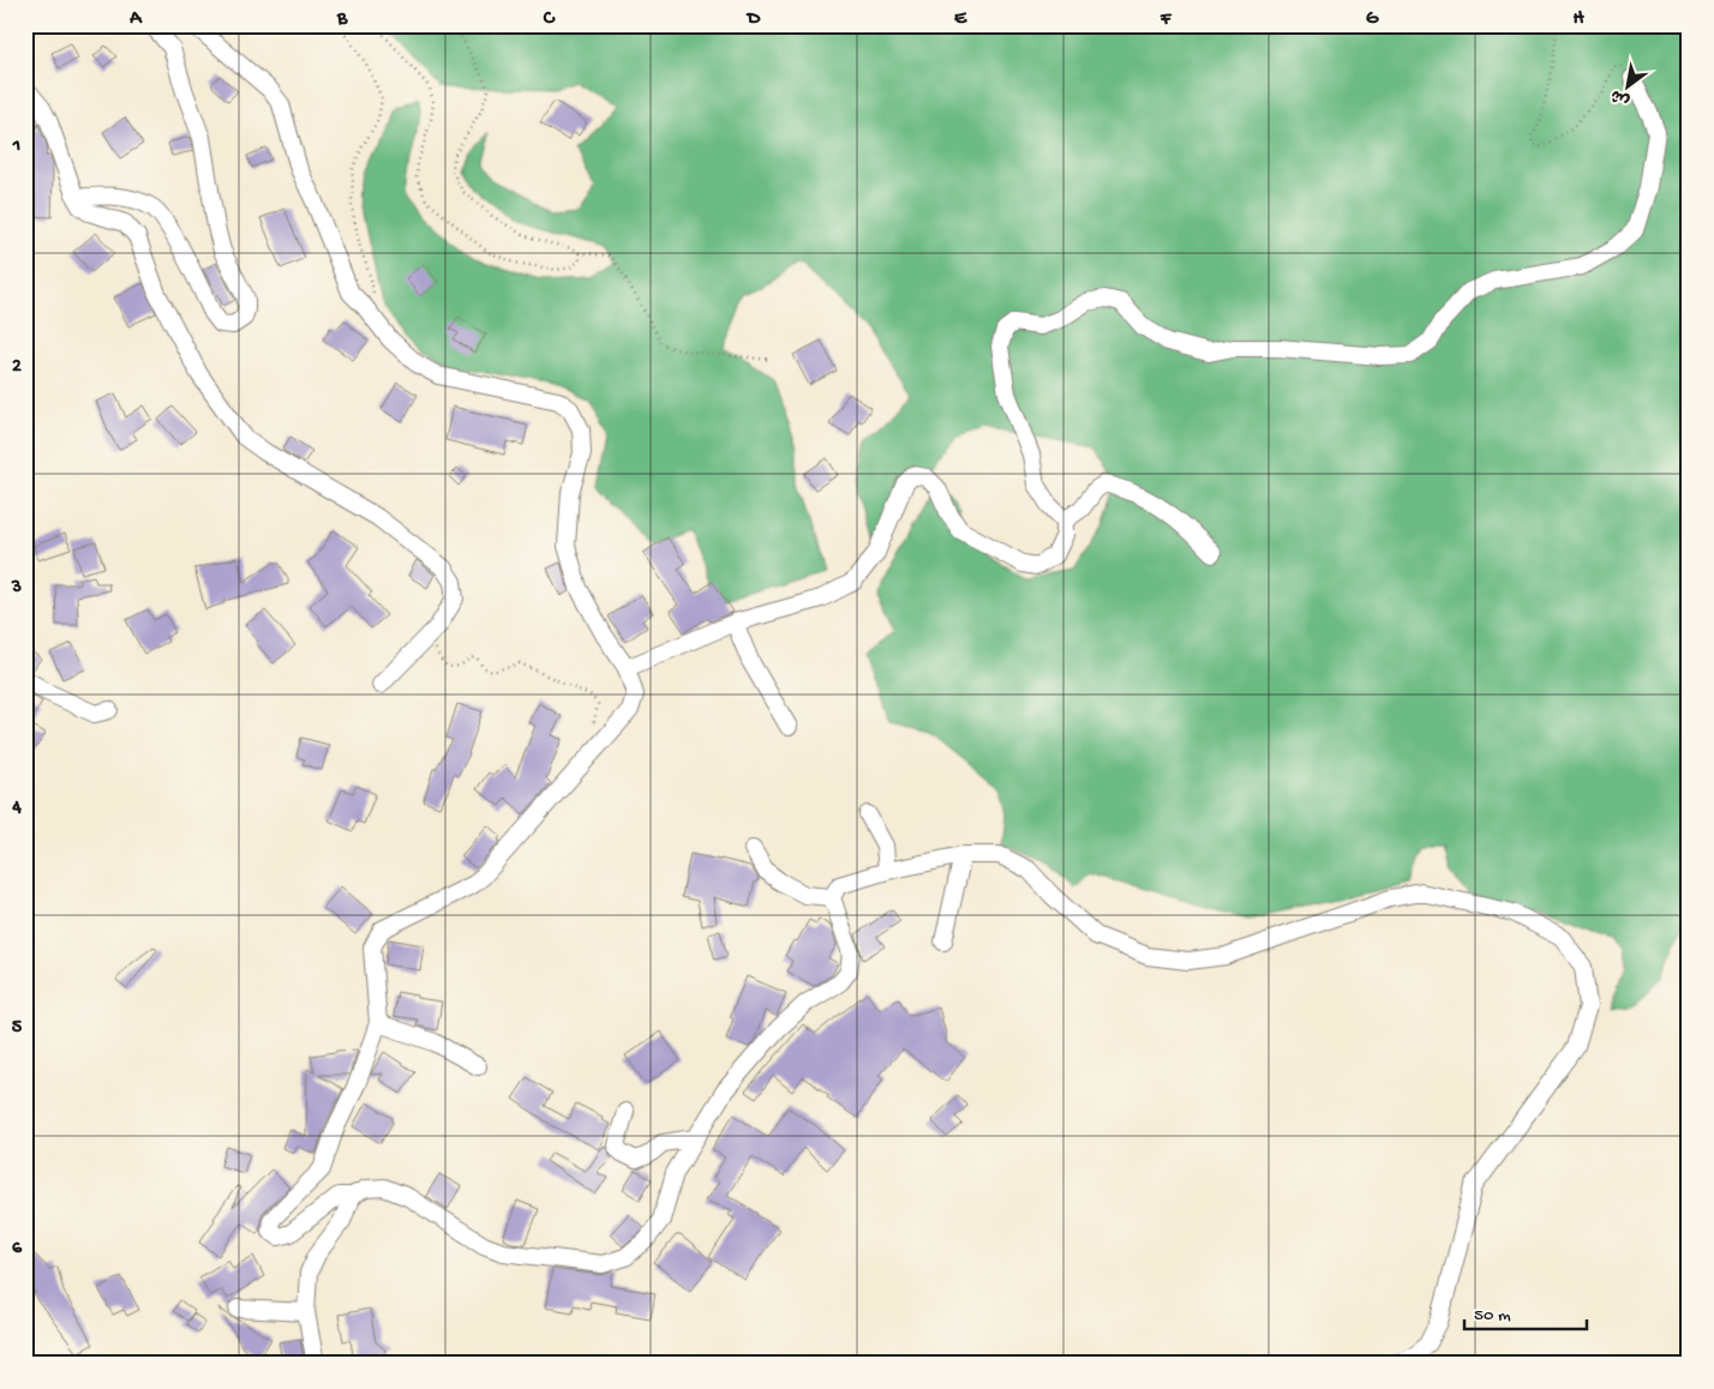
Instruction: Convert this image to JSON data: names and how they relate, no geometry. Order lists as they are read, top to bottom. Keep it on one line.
{"scale_bar":"50 m","north":"bottom left","grid":{"columns":["A","B","C","D","E","F","G","H"],"rows":["1","2","3","4","5","6"]}}
